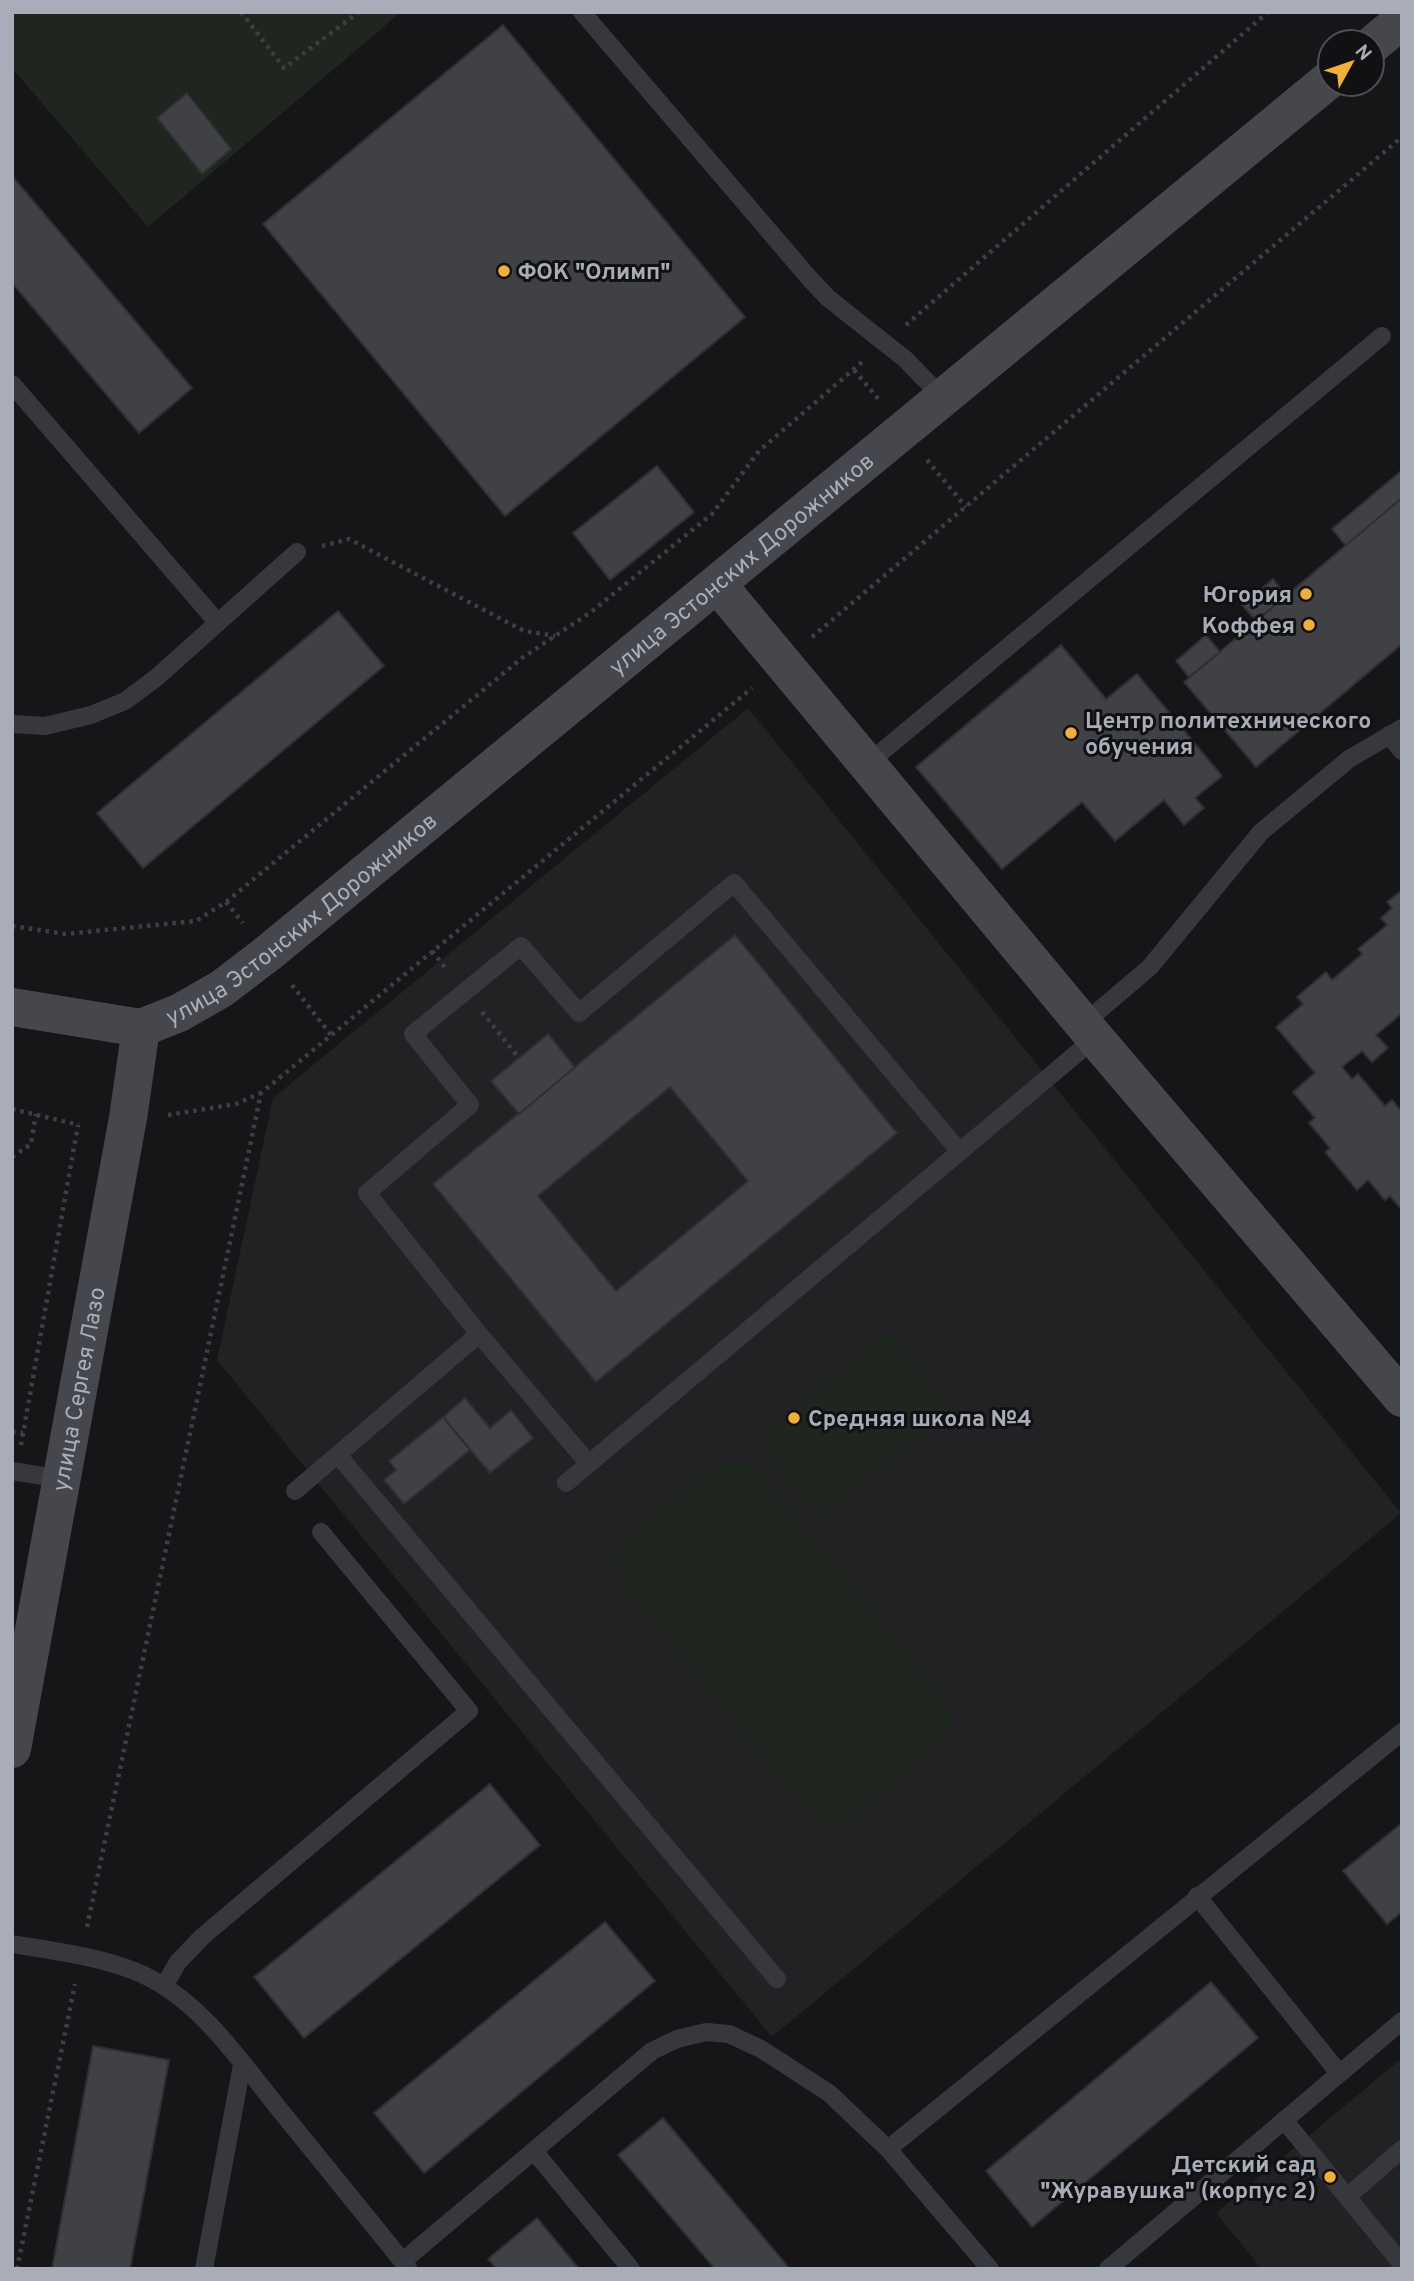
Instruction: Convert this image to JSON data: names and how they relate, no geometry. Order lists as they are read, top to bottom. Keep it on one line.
{"streets":{"street":["улица Эстонских Дорожников","улица Сергея Лазо"]},"crossings":[["улица Эстонских Дорожников","улица Сергея Лазо"]],"places":["ФОК \"Олимп\"","Югория","Коффея","Центр политехнического обучения","Средняя школа №4","Детский сад \"Журавушка\" (корпус 2)"],"north":"top right"}
